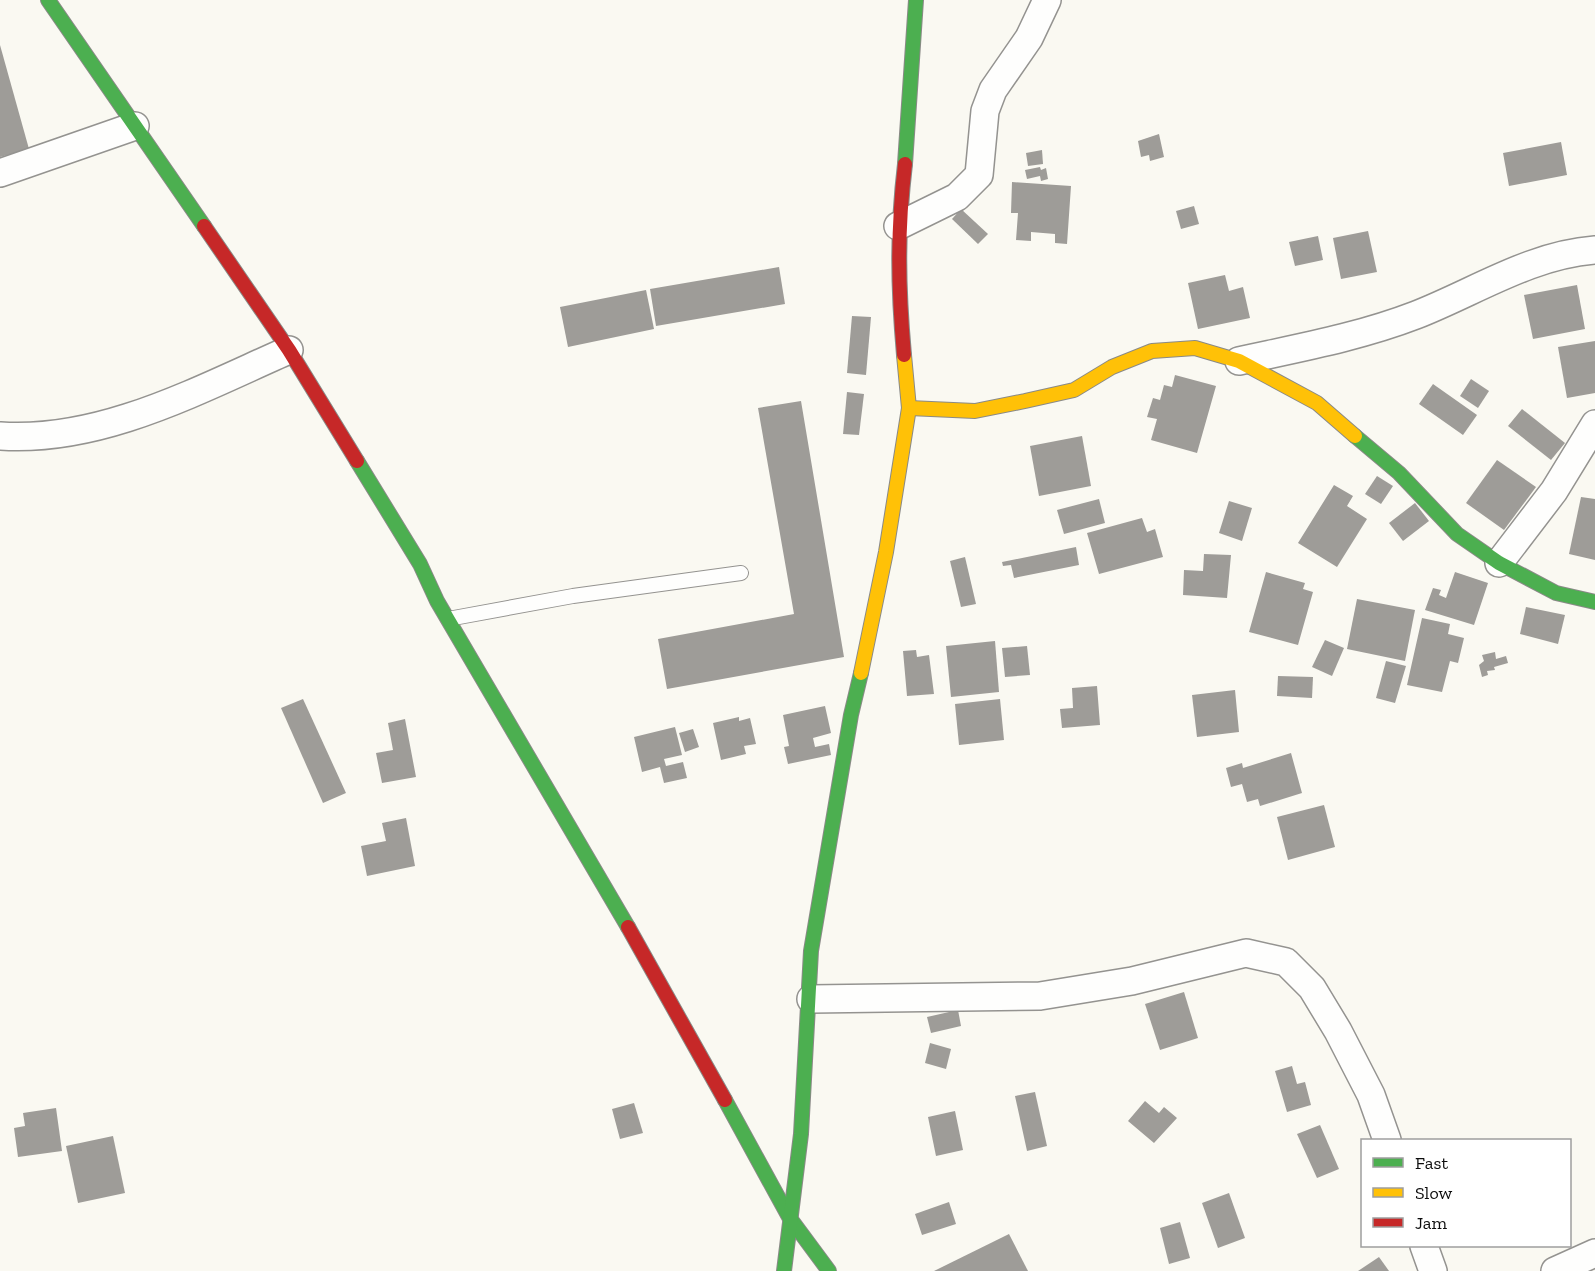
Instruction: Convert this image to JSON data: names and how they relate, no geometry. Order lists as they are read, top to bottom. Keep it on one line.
{"legend":["Fast","Slow","Jam"]}
